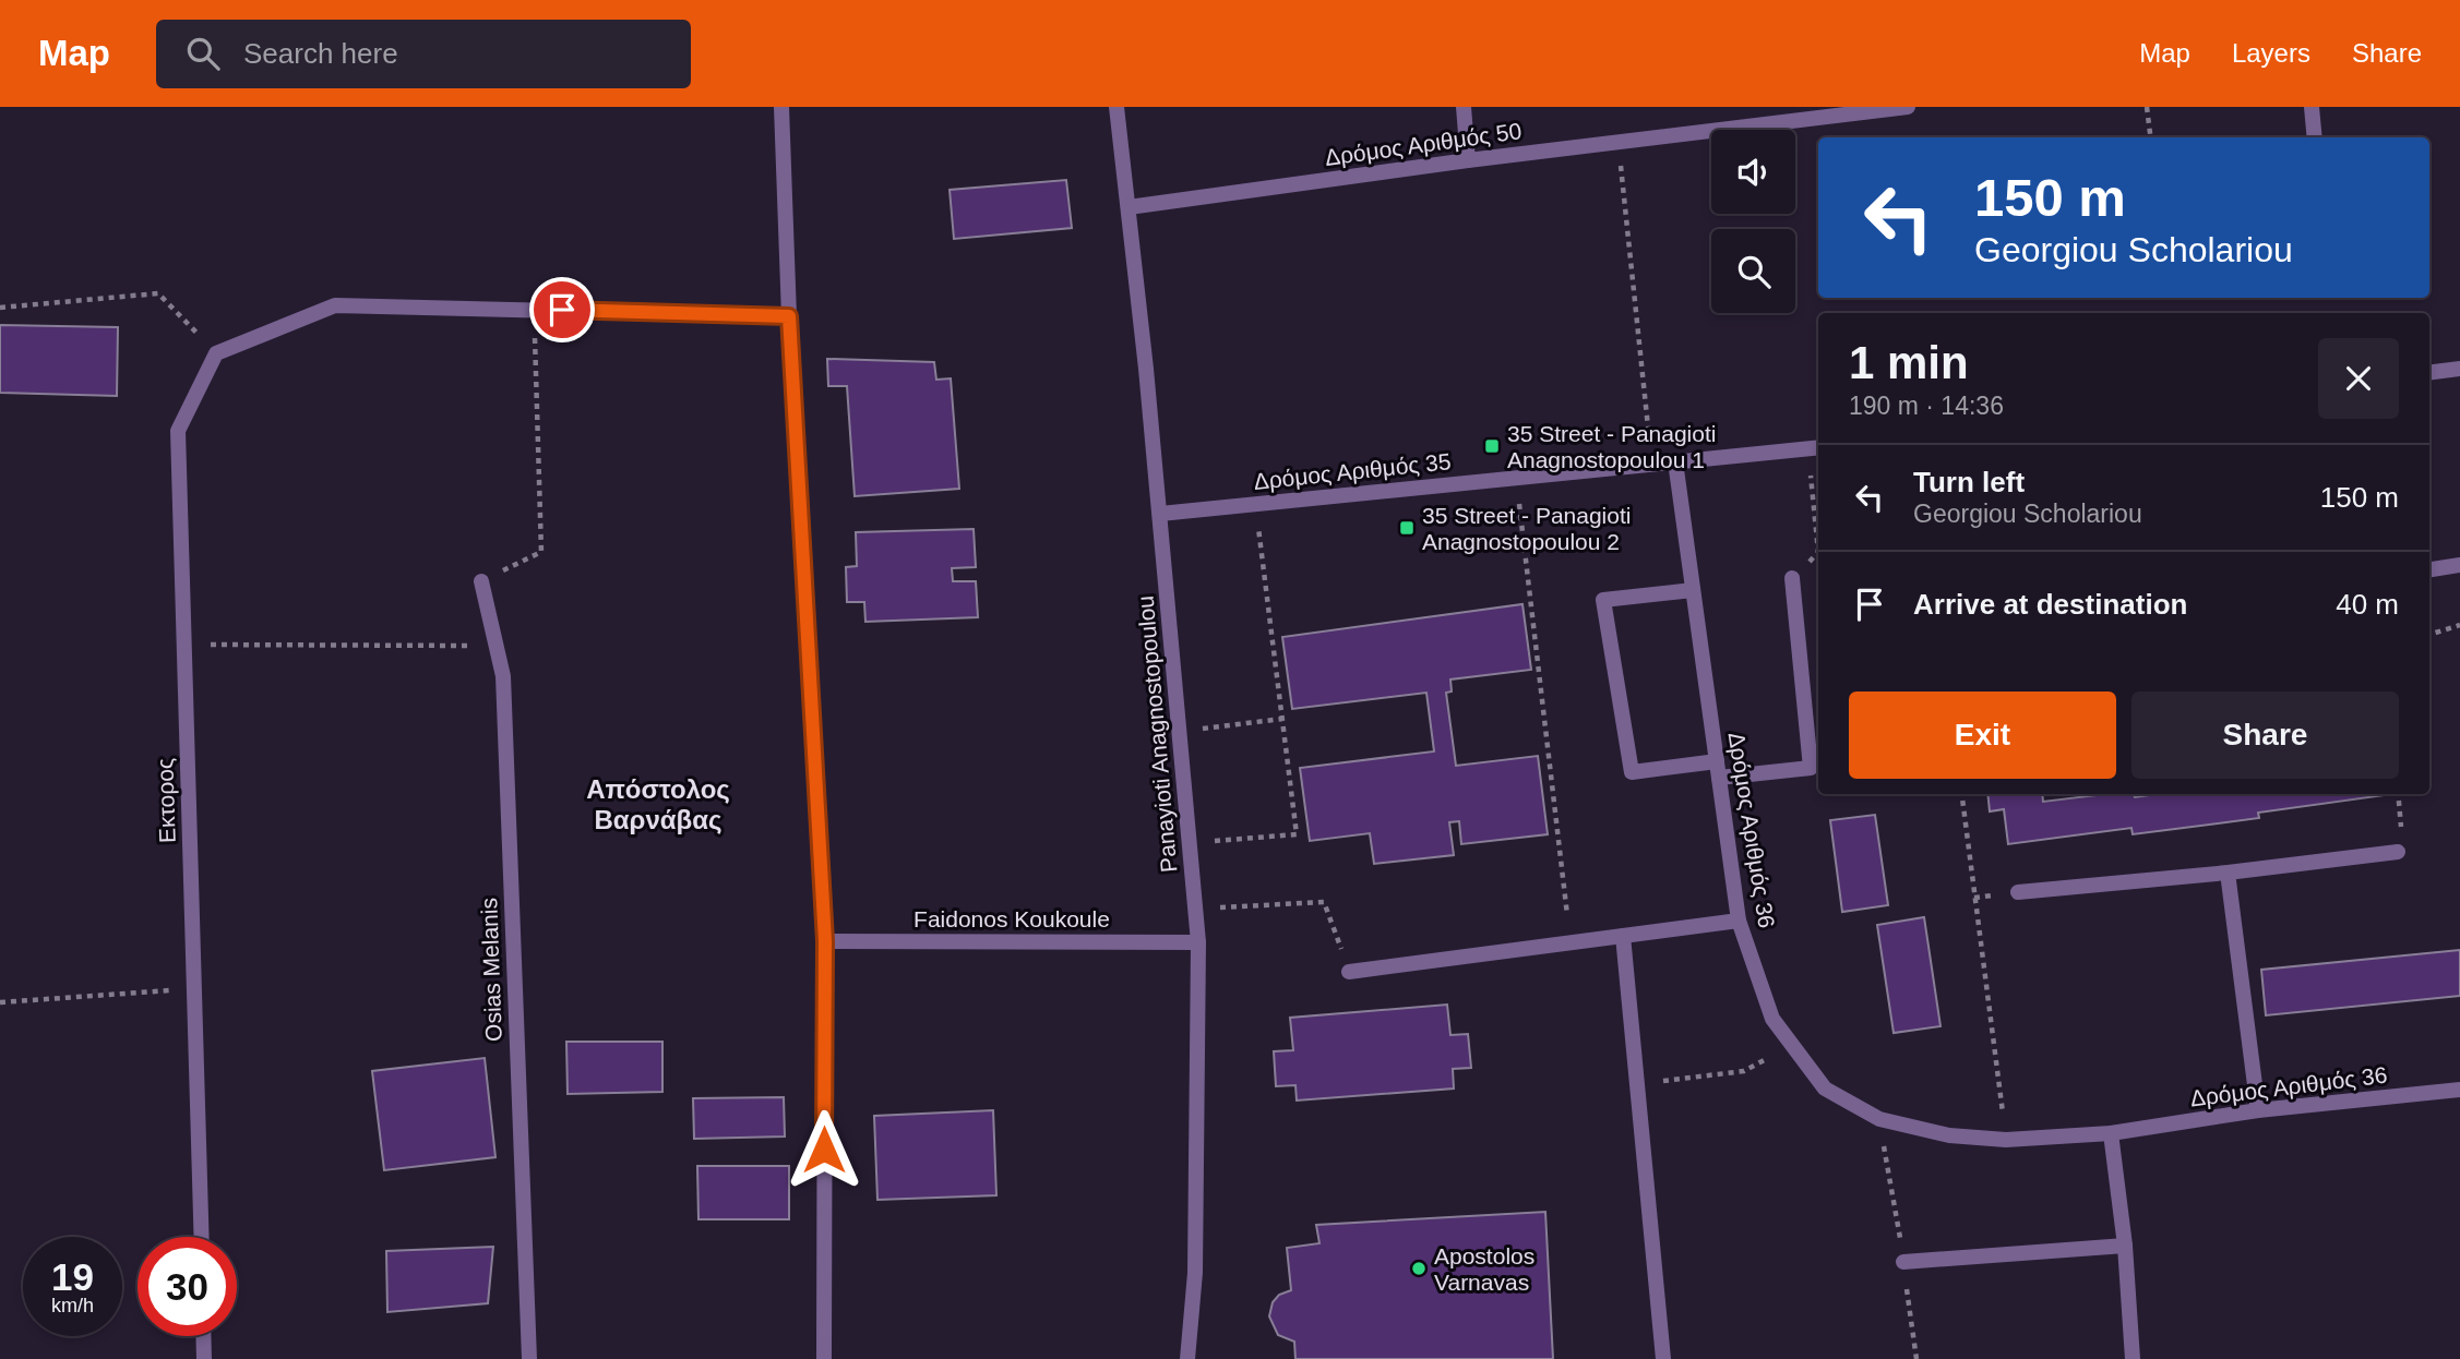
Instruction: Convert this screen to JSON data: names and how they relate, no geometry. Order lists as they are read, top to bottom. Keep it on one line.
{"streets":{"street":["Δρόμος Αριθμός 50","Δρόμος Αριθμός 35","Panayioti Anagnostopoulou","Εκτορος","Δρόμος Αριθμός 36","Faidonos Koukoule","Osias Melanis"]},"crossings":[["Δρόμος Αριθμός 50","Panayioti Anagnostopoulou"],["Δρόμος Αριθμός 35","Panayioti Anagnostopoulou"],["Δρόμος Αριθμός 35","Δρόμος Αριθμός 36"],["Panayioti Anagnostopoulou","Faidonos Koukoule"]],"districts":["Απόστολος Βαρνάβας"],"places":{"transit":["35 Street - Panagioti Anagnostopoulou 1","35 Street - Panagioti Anagnostopoulou 2"],"other":["Apostolos Varnavas"]},"page":{"header":"Map","search":"Search here","nav":["Map","Layers","Share"],"turn":["150 m","Georgiou Scholariou"],"heading":["1 min","190 m · 14:36"],"list":[{"name":"Turn left","note":"Georgiou Scholariou","value":"150 m"},{"name":"Arrive at destination","value":"40 m"}],"buttons":["Exit","Share"],"speed":"19 km/h","limit":"30"}}
